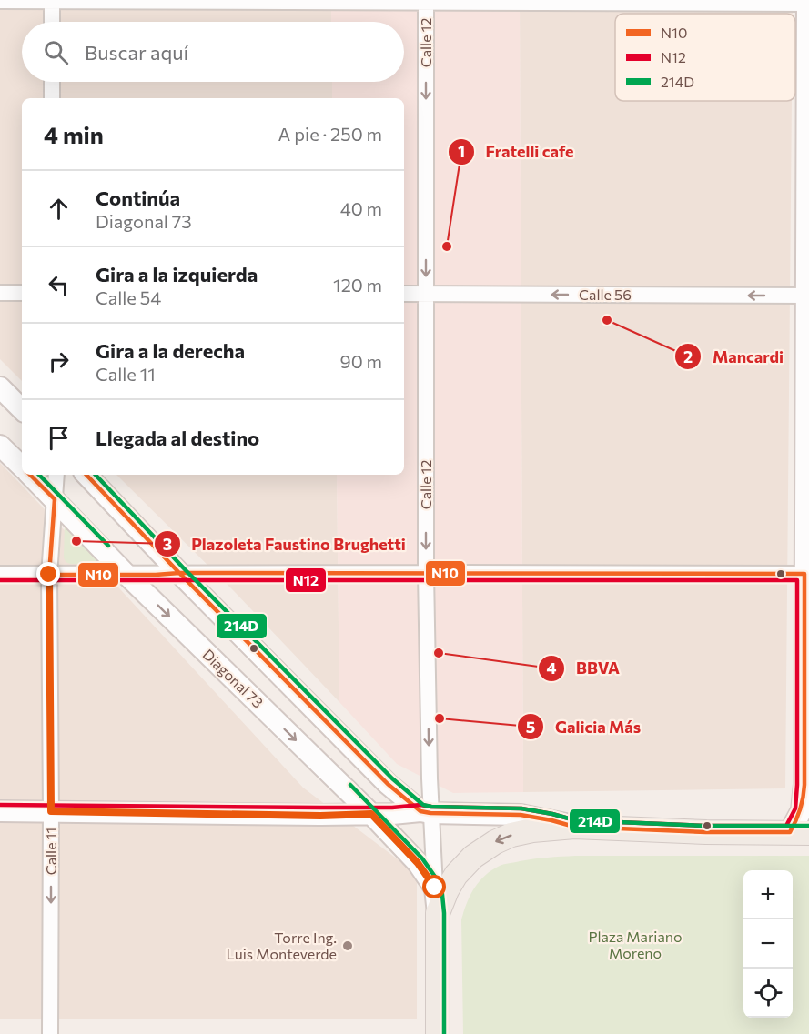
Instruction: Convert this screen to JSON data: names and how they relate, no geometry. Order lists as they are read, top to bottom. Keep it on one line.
{"streets":{"main road":["Calle 12","Diagonal 73"],"street":["Calle 56","Calle 11"]},"crossings":[["Calle 12","Calle 56"],["Calle 12","Diagonal 73"],["Diagonal 73","Calle 11"]],"one_way":["Calle 12","Calle 56","Calle 11"],"parks":["Plaza Mariano Moreno"],"places":["Fratelli cafe","Mancardi","Plazoleta Faustino Brughetti","BBVA","Galicia Más","Torre Ing. Luis Monteverde"],"lines":["transit line N10","transit line 214D","transit line N12"],"legend":["N10","N12","214D"],"page":{"search":"Buscar aquí","heading":["4 min","A pie · 250 m"],"list":[["Continúa","Diagonal 73","40 m"],["Gira a la izquierda","Calle 54","120 m"],["Gira a la derecha","Calle 11","90 m"],"Llegada al destino"],"map_buttons":["+","−"]}}
